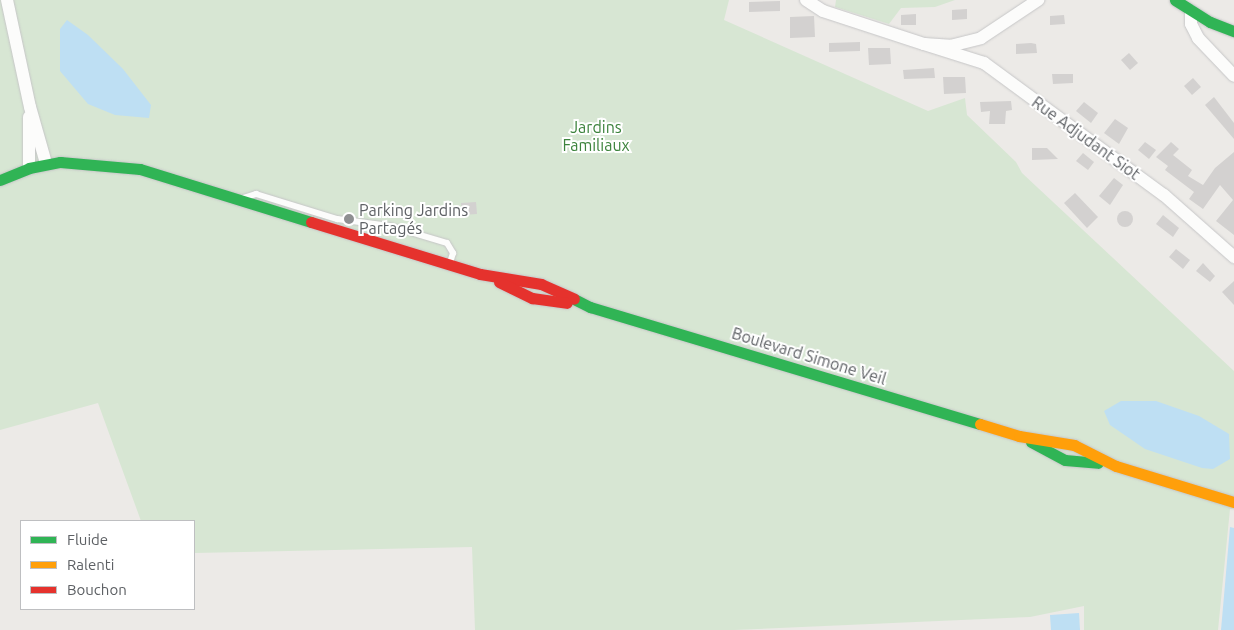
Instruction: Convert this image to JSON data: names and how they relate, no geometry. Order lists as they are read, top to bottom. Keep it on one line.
{"streets":{"main road":["Boulevard Simone Veil"],"street":["Rue Adjudant Siot"]},"parks":["Jardins Familiaux"],"places":["Parking Jardins Partagés"],"legend":["Fluide","Ralenti","Bouchon"]}
